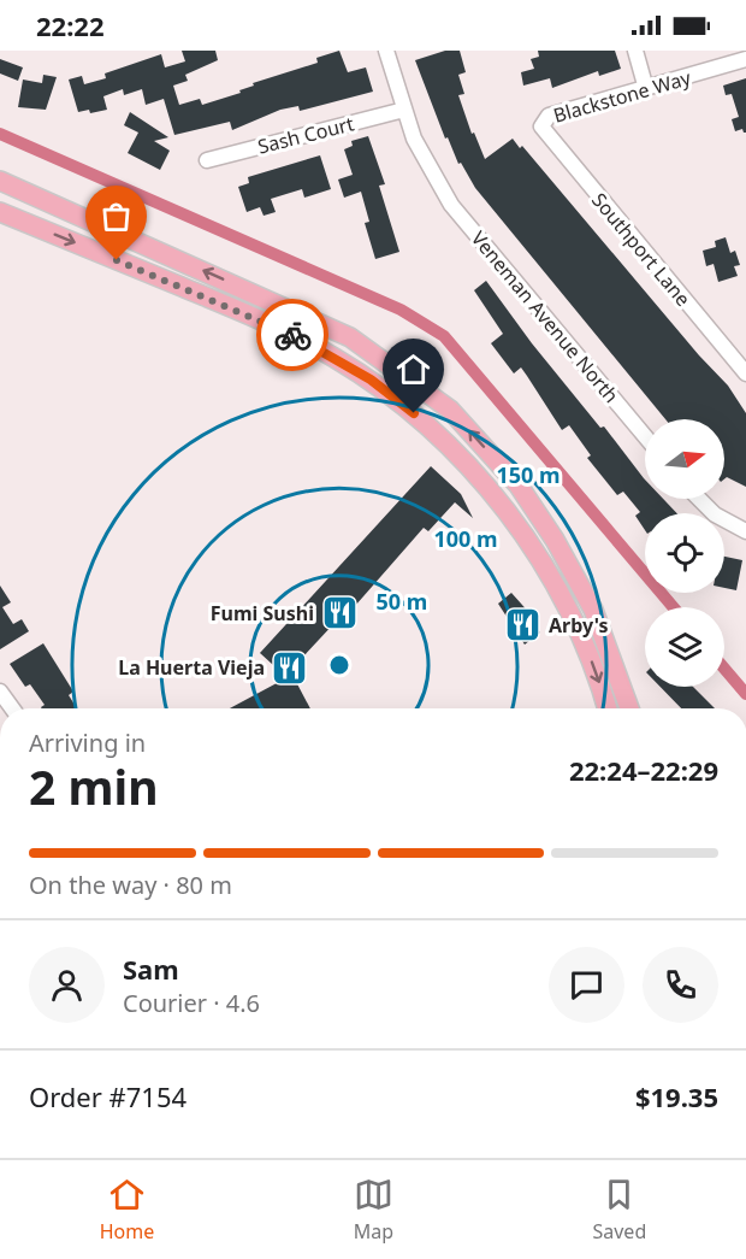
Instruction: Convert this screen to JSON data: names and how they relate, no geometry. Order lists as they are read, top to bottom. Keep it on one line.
{"streets":{"street":["Blackstone Way","Sash Court","Southport Lane","Veneman Avenue North"]},"crossings":[["Blackstone Way","Southport Lane"],["Sash Court","Veneman Avenue North"]],"places":{"restaurant":["Fumi Sushi","Arby's","La Huerta Vieja"]},"north":"right","page":{"status":"22:22","heading":["2 min","Arriving in","22:24–22:29"],"panel":["Sam","Courier · 4.6","Order #7154","$19.35"],"bar":"On the way · 80 m","tabs":["Home","Map","Saved"]},"rings":["150 m","100 m","50 m"]}
